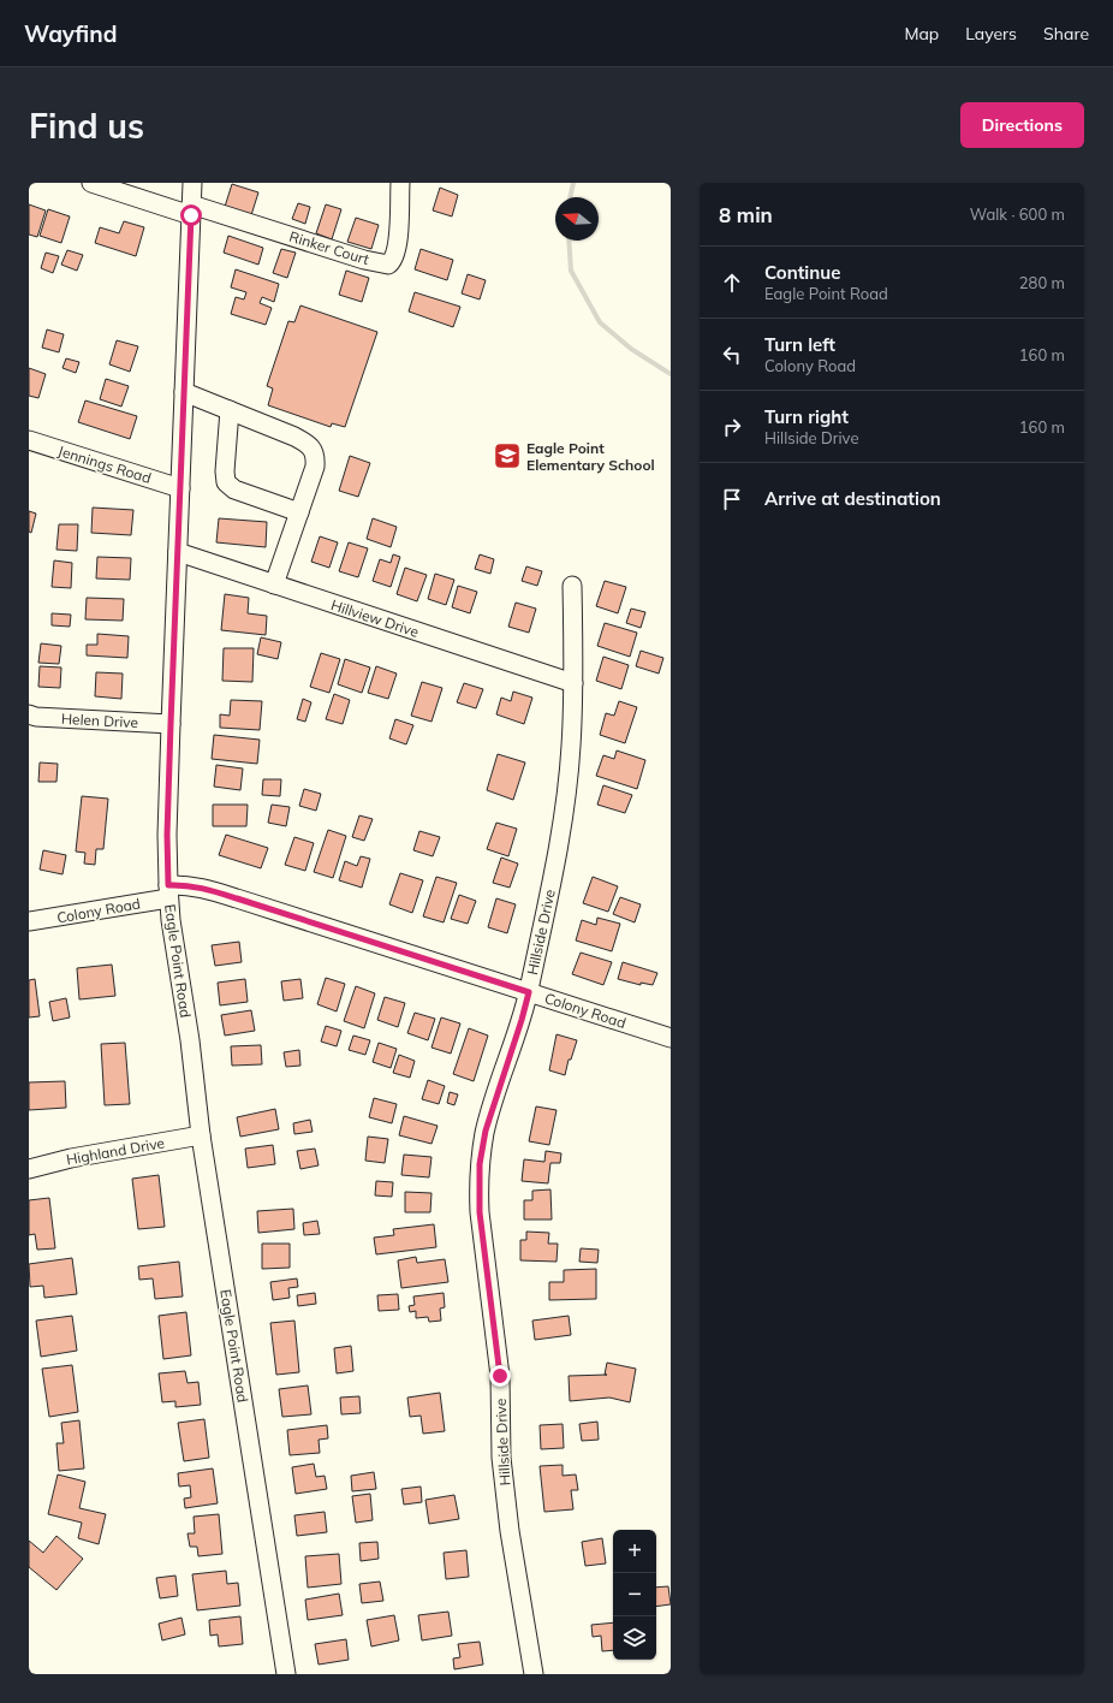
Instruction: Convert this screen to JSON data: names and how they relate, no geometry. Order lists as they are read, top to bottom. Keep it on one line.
{"streets":{"street":["Rinker Court","Jennings Road","Hillview Drive","Helen Drive","Colony Road","Hillside Drive","Eagle Point Road","Highland Drive"]},"crossings":[["Rinker Court","Eagle Point Road"],["Jennings Road","Eagle Point Road"],["Hillview Drive","Hillside Drive"],["Hillview Drive","Eagle Point Road"],["Helen Drive","Eagle Point Road"],["Colony Road","Hillside Drive"],["Colony Road","Eagle Point Road"],["Eagle Point Road","Highland Drive"]],"places":{"school or university":["Eagle Point Elementary School"]},"north":"left","page":{"header":"Wayfind","nav":["Map","Layers","Share"],"buttons":"Directions","title":"Find us","heading":["8 min","Walk · 600 m"],"list":[["Continue","Eagle Point Road","280 m"],["Turn left","Colony Road","160 m"],["Turn right","Hillside Drive","160 m"],"Arrive at destination"],"map_buttons":["+","−"]}}
